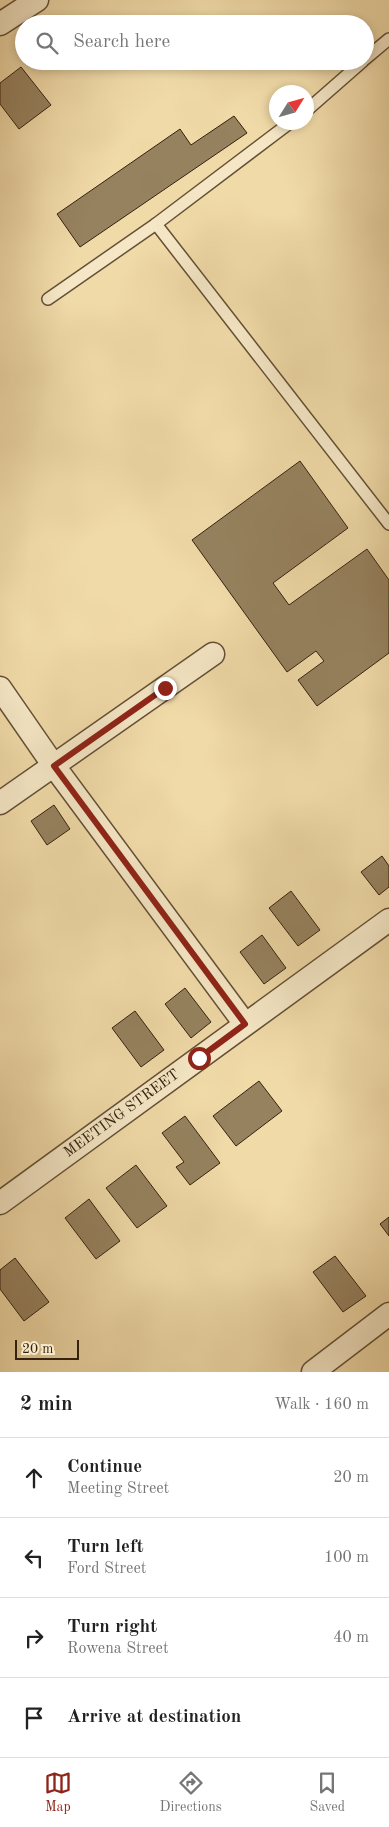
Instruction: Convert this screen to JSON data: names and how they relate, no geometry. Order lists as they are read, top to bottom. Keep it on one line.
{"streets":{"street":["MEETING STREET"]},"scale_bar":"20 m","north":"top right","page":{"search":"Search here","scale":"20 m","heading":["2 min","Walk · 160 m"],"list":[["Continue","Meeting Street","20 m"],["Turn left","Ford Street","100 m"],["Turn right","Rowena Street","40 m"],"Arrive at destination"],"nav":["Map","Directions","Saved"]}}
